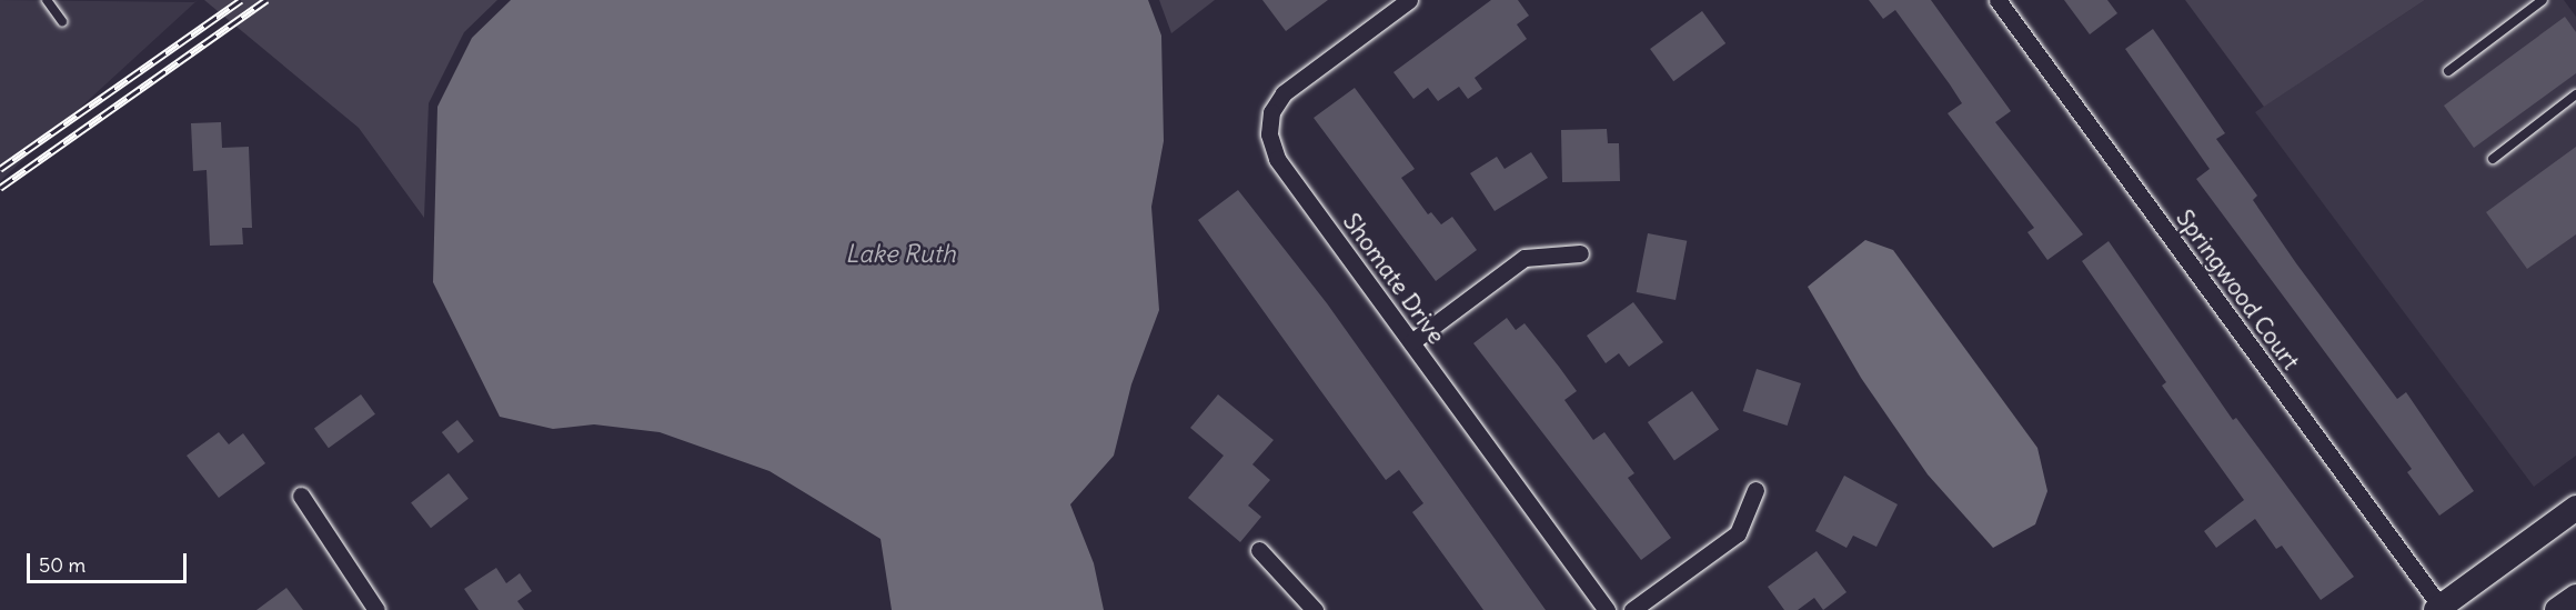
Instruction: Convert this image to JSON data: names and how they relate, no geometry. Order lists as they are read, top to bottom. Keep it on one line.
{"streets":{"street":["Shomate Drive","Springwood Court"]},"water":["Lake Ruth"],"scale_bar":"50 m"}
